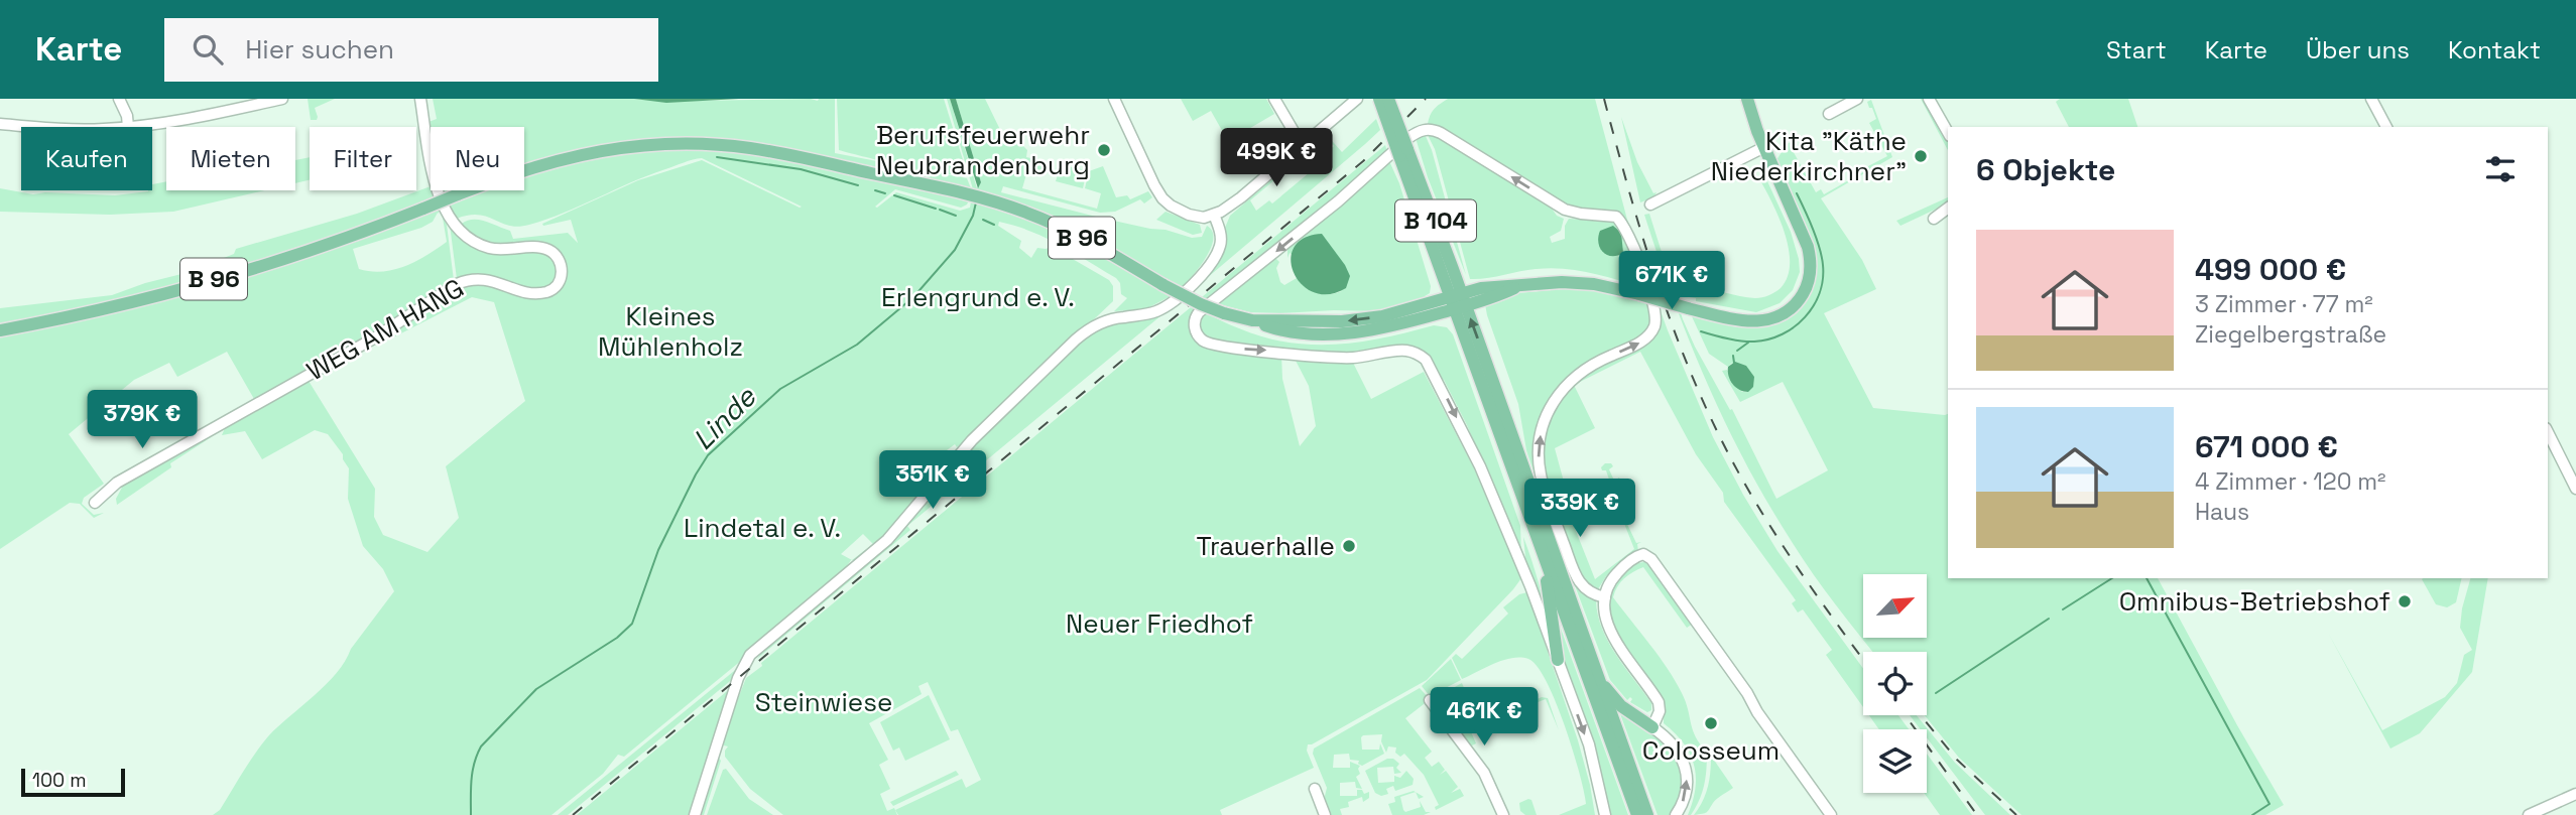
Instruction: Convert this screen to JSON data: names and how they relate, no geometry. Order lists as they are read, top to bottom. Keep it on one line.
{"streets":{"main road":["B 104","B 96"],"street":["WEG AM HANG"]},"crossings":[["B 104","B 96"]],"water":["Linde"],"parks":["Erlengrund e. V.","Kleines Mühlenholz","Lindetal e. V.","Neuer Friedhof","Steinwiese"],"places":["Berufsfeuerwehr Neubrandenburg","Kita \"Käthe Niederkirchner\"","Trauerhalle","Omnibus-Betriebshof","Colosseum"],"scale_bar":"100 m","north":"top right","page":{"header":"Karte","search":"Hier suchen","nav":["Start","Karte","Über uns","Kontakt"],"chip":["Kaufen","Mieten","Filter","Neu"],"heading":"6 Objekte","price":["499K €","671K €","379K €","351K €","339K €","461K €"],"list":[{"name":"499 000 €","note":"3 Zimmer · 77 m² · Ziegelbergstraße"},{"name":"671 000 €","note":"4 Zimmer · 120 m² · Haus"}],"scale":"100 m"}}
